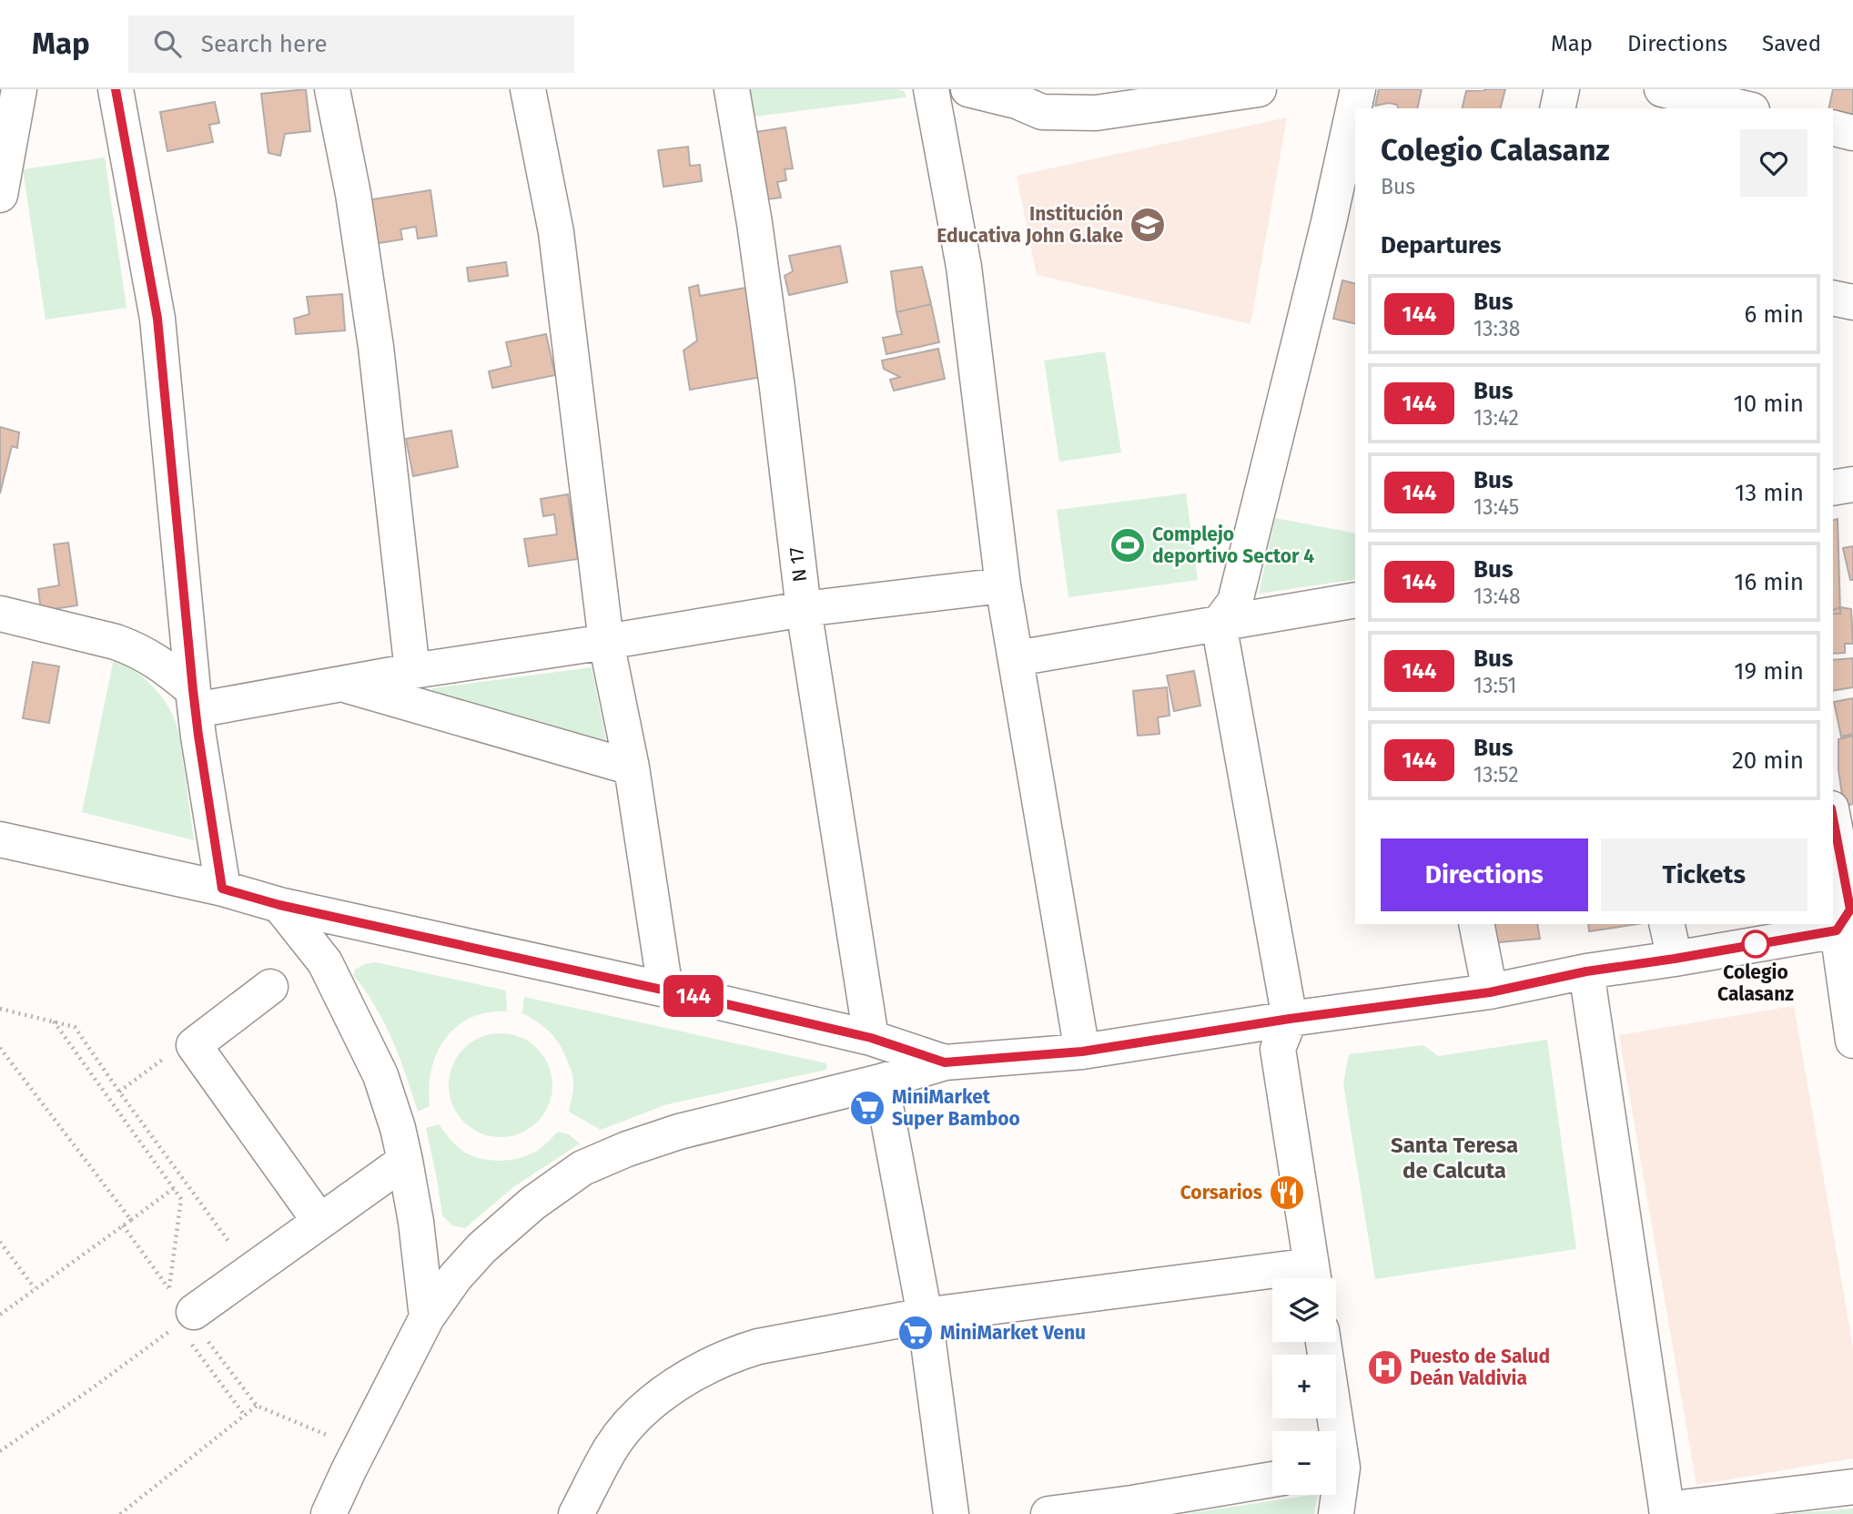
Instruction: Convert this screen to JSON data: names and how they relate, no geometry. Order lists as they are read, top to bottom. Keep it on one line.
{"streets":{"street":["N 17"]},"districts":["Santa Teresa de Calcuta"],"places":{"school or university":["Institución Educativa John G.lake"],"sports":["Complejo deportivo Sector 4"],"other":["Colegio Calasanz"],"supermarket":["MiniMarket Super Bamboo","MiniMarket Venu"],"restaurant":["Corsarios"],"hospital":["Puesto de Salud Deán Valdivia"]},"lines":["bus line 144"],"page":{"header":"Map","search":"Search here","nav":["Map","Directions","Saved"],"on_map":"144","heading":[["Colegio Calasanz","Bus"],"Departures"],"list":[{"mark":"144","name":"Bus","note":"13:38","value":"6 min"},{"mark":"144","name":"Bus","note":"13:42","value":"10 min"},{"mark":"144","name":"Bus","note":"13:45","value":"13 min"},{"mark":"144","name":"Bus","note":"13:48","value":"16 min"},{"mark":"144","name":"Bus","note":"13:51","value":"19 min"},{"mark":"144","name":"Bus","note":"13:52","value":"20 min"}],"buttons":["Directions","Tickets"],"map_buttons":["+","−"]}}
